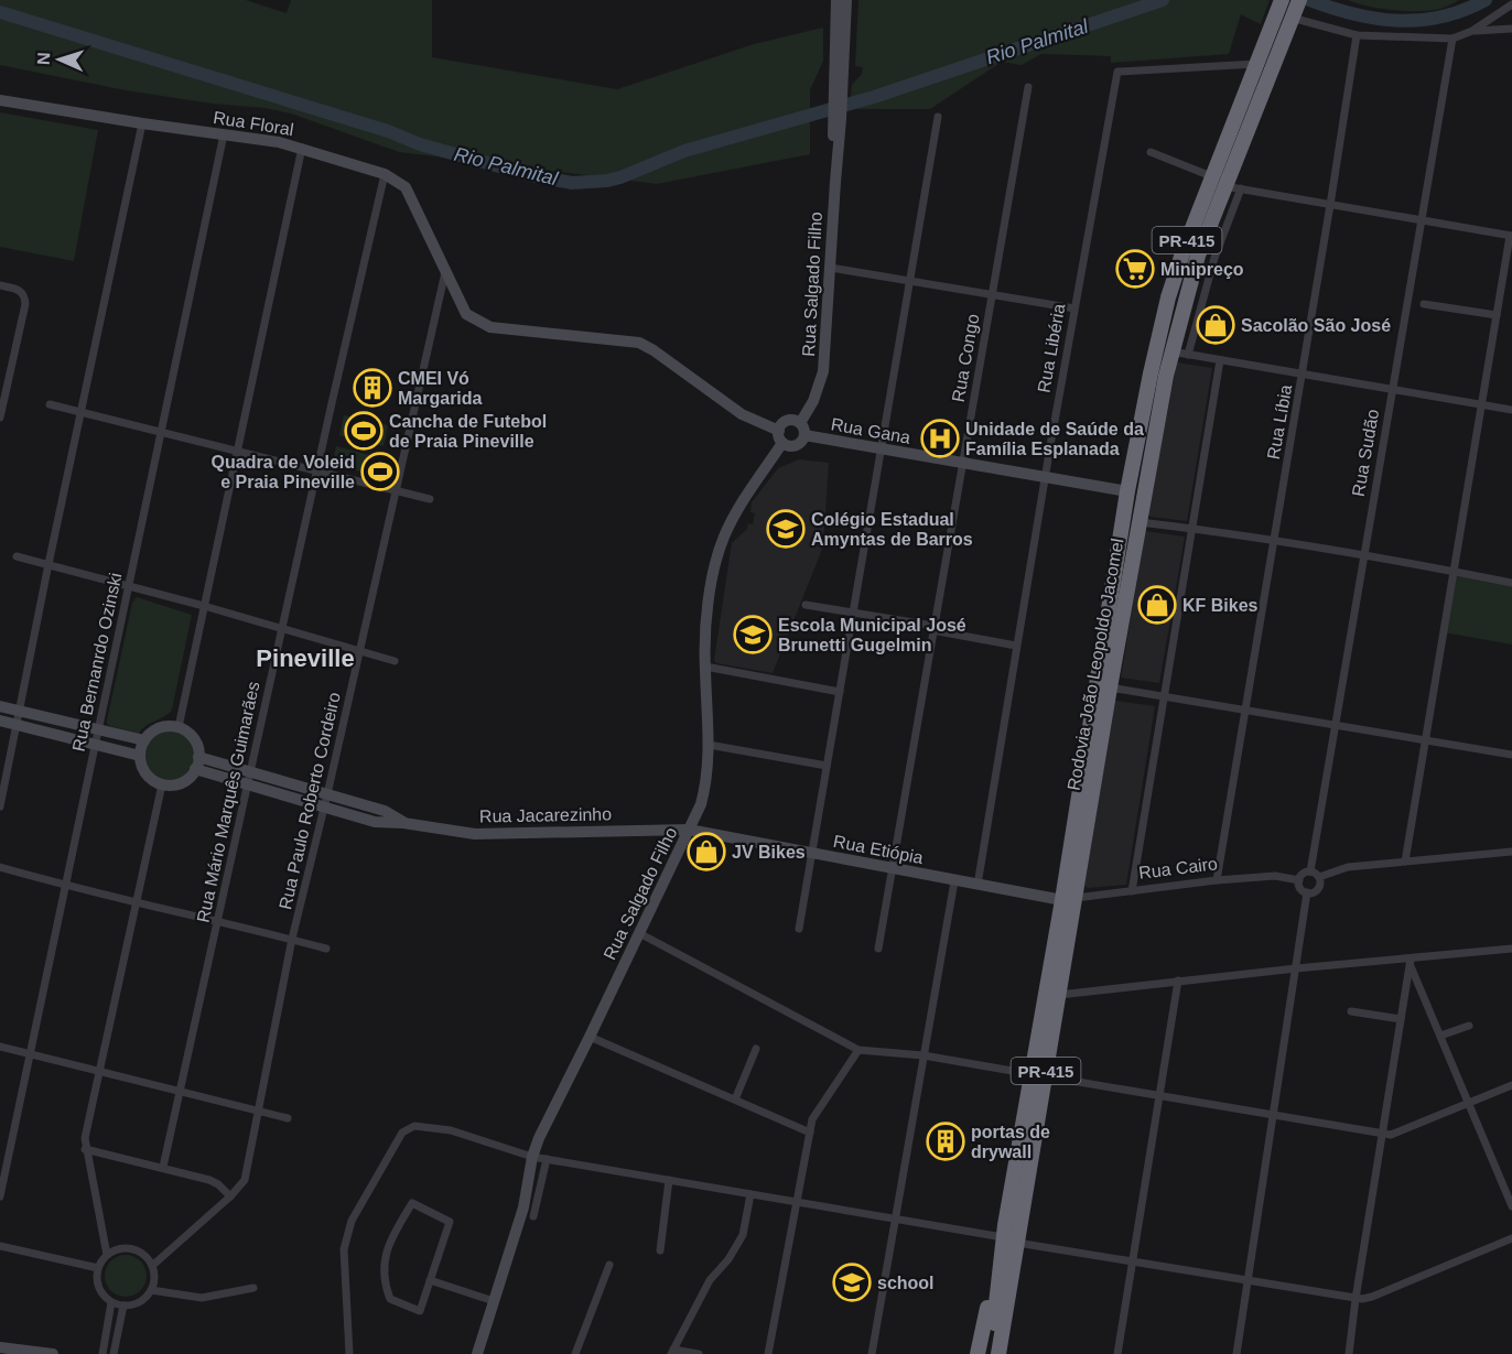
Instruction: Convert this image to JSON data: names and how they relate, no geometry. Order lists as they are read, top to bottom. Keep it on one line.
{"streets":{"highway":["PR-415","Rodovia João Leopoldo Jacomel"],"street":["Rua Floral","Rua Salgado Filho","Rua Libéria","Rua Congo","Rua Líbia","Rua Gana","Rua Sudão","Rua Bernanrdo Ozinski","Rua Paulo Roberto Cordeiro","Rua Mário Marquês Guimarães","Rua Jacarezinho","Rua Etiópia","Rua Cairo"]},"crossings":[["Rua Floral","Rua Salgado Filho"],["Rua Floral","Rua Gana"],["Rua Floral","Rua Bernanrdo Ozinski"],["Rua Floral","Rua Paulo Roberto Cordeiro"],["Rua Floral","Rua Mário Marquês Guimarães"],["Rua Salgado Filho","Rua Gana"],["Rua Salgado Filho","Rua Jacarezinho"],["Rua Salgado Filho","Rua Etiópia"],["Rua Libéria","Rua Gana"],["Rua Libéria","Rodovia João Leopoldo Jacomel"],["Rua Libéria","Rua Etiópia"],["Rua Congo","Rua Gana"],["Rua Congo","Rua Etiópia"],["Rua Líbia","Rua Cairo"],["Rua Gana","Rodovia João Leopoldo Jacomel"],["Rua Sudão","Rua Cairo"],["Rodovia João Leopoldo Jacomel","Rua Etiópia"],["Rodovia João Leopoldo Jacomel","Rua Cairo"],["Rua Paulo Roberto Cordeiro","Rua Jacarezinho"],["Rua Mário Marquês Guimarães","Rua Jacarezinho"],["Rua Jacarezinho","Rua Etiópia"],["Rua Etiópia","Rua Cairo"]],"districts":["Pineville"],"water":["Rio Palmital"],"places":{"supermarket":["Minipreço"],"shop":["Sacolão São José","KF Bikes","JV Bikes"],"building":["CMEI Vó Margarida","portas de drywall"],"sports":["Cancha de Futebol de Praia Pineville","Quadra de Voleid e Praia Pineville"],"hospital":["Unidade de Saúde da Família Esplanada"],"school or university":["Colégio Estadual Amyntas de Barros","Escola Municipal José Brunetti Gugelmin","school"]},"north":"left"}
